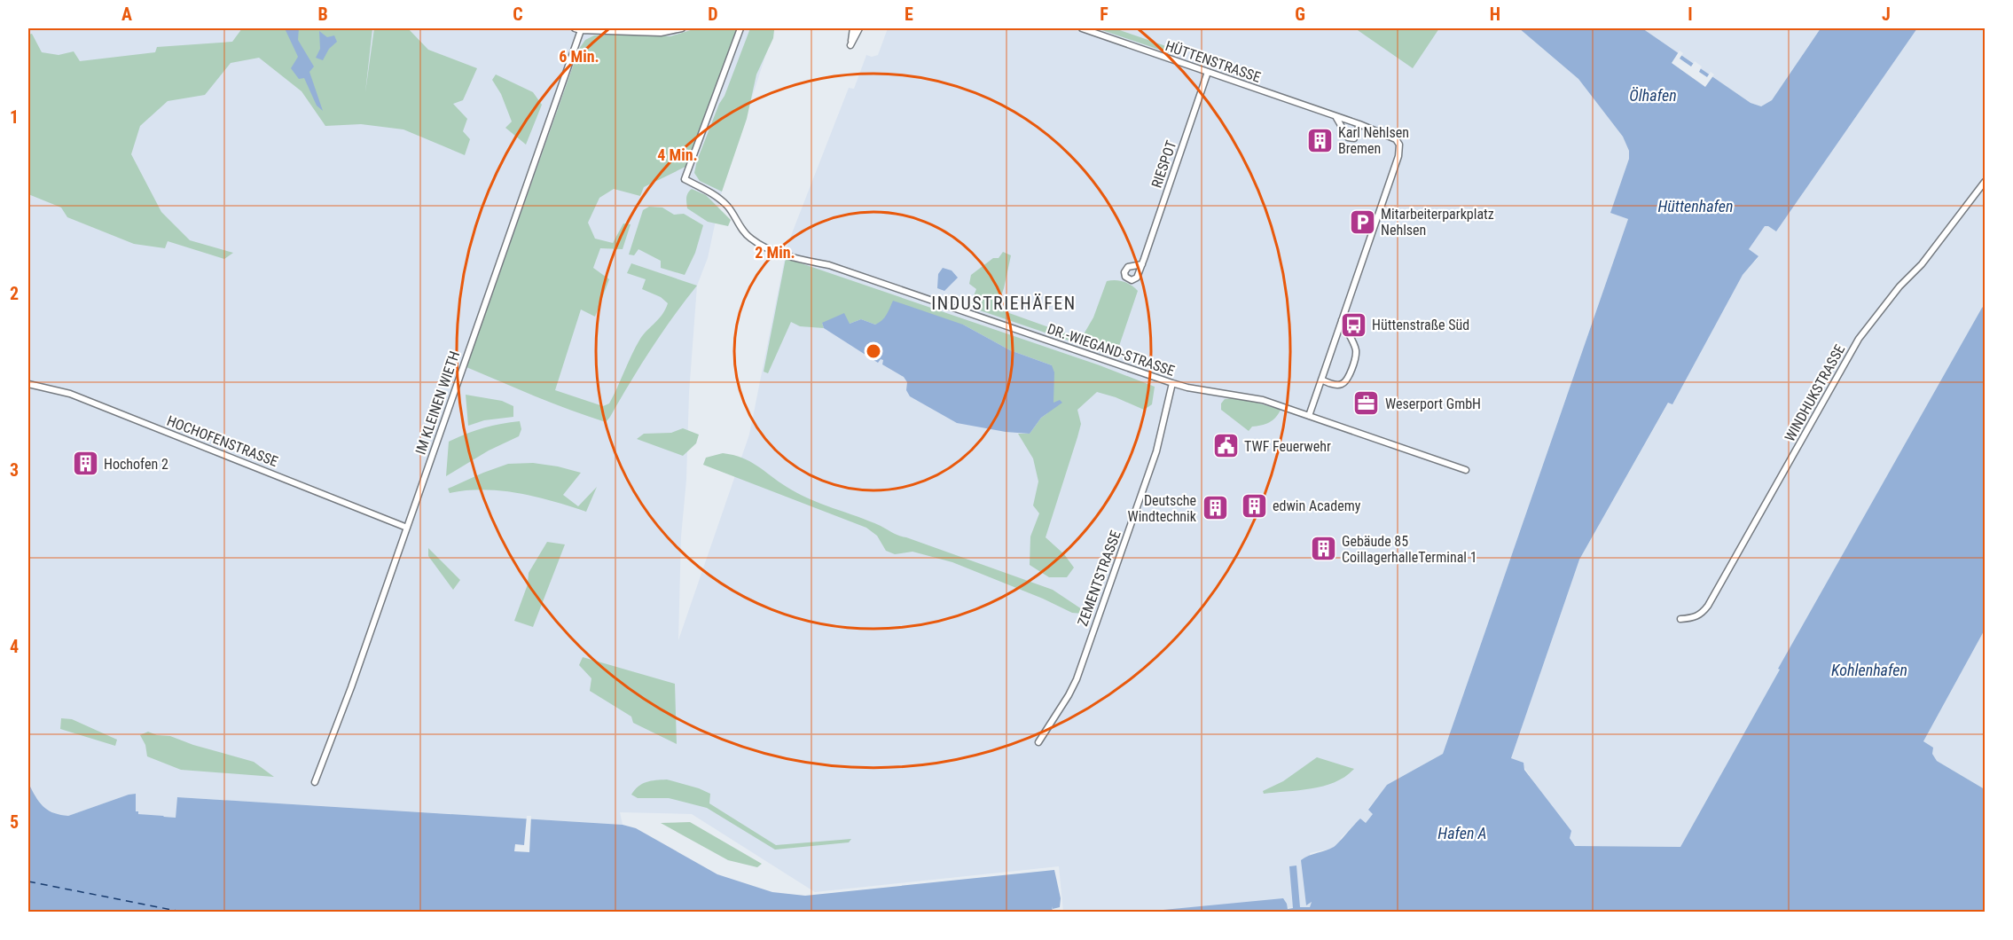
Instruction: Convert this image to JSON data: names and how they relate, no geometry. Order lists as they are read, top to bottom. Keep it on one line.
{"streets":{"street":["HÜTTENSTRASSE","RIESPOT","DR.-WIEGAND-STRASSE","WINDHUKSTRASSE","IM KLEINEN WIETH","HOCHOFENSTRASSE","ZEMENTSTRASSE"]},"crossings":[["HÜTTENSTRASSE","RIESPOT"],["HÜTTENSTRASSE","DR.-WIEGAND-STRASSE"],["DR.-WIEGAND-STRASSE","ZEMENTSTRASSE"],["IM KLEINEN WIETH","HOCHOFENSTRASSE"]],"districts":["INDUSTRIEHÄFEN"],"water":["Ölhafen","Hüttenhafen","Kohlenhafen","Hafen A"],"places":{"building":["Karl Nehlsen Bremen","Hochofen 2","edwin Academy","Deutsche Windtechnik","Gebäude 85 CoillagerhalleTerminal 1"],"parking":["Mitarbeiterparkplatz Nehlsen"],"bus stop":["Hüttenstraße Süd"],"office":["Weserport GmbH"],"public building":["TWF Feuerwehr"]},"grid":{"columns":["A","B","C","D","E","F","G","H","I","J"],"rows":["1","2","3","4","5"]},"rings":["6 Min.","4 Min.","2 Min."]}
